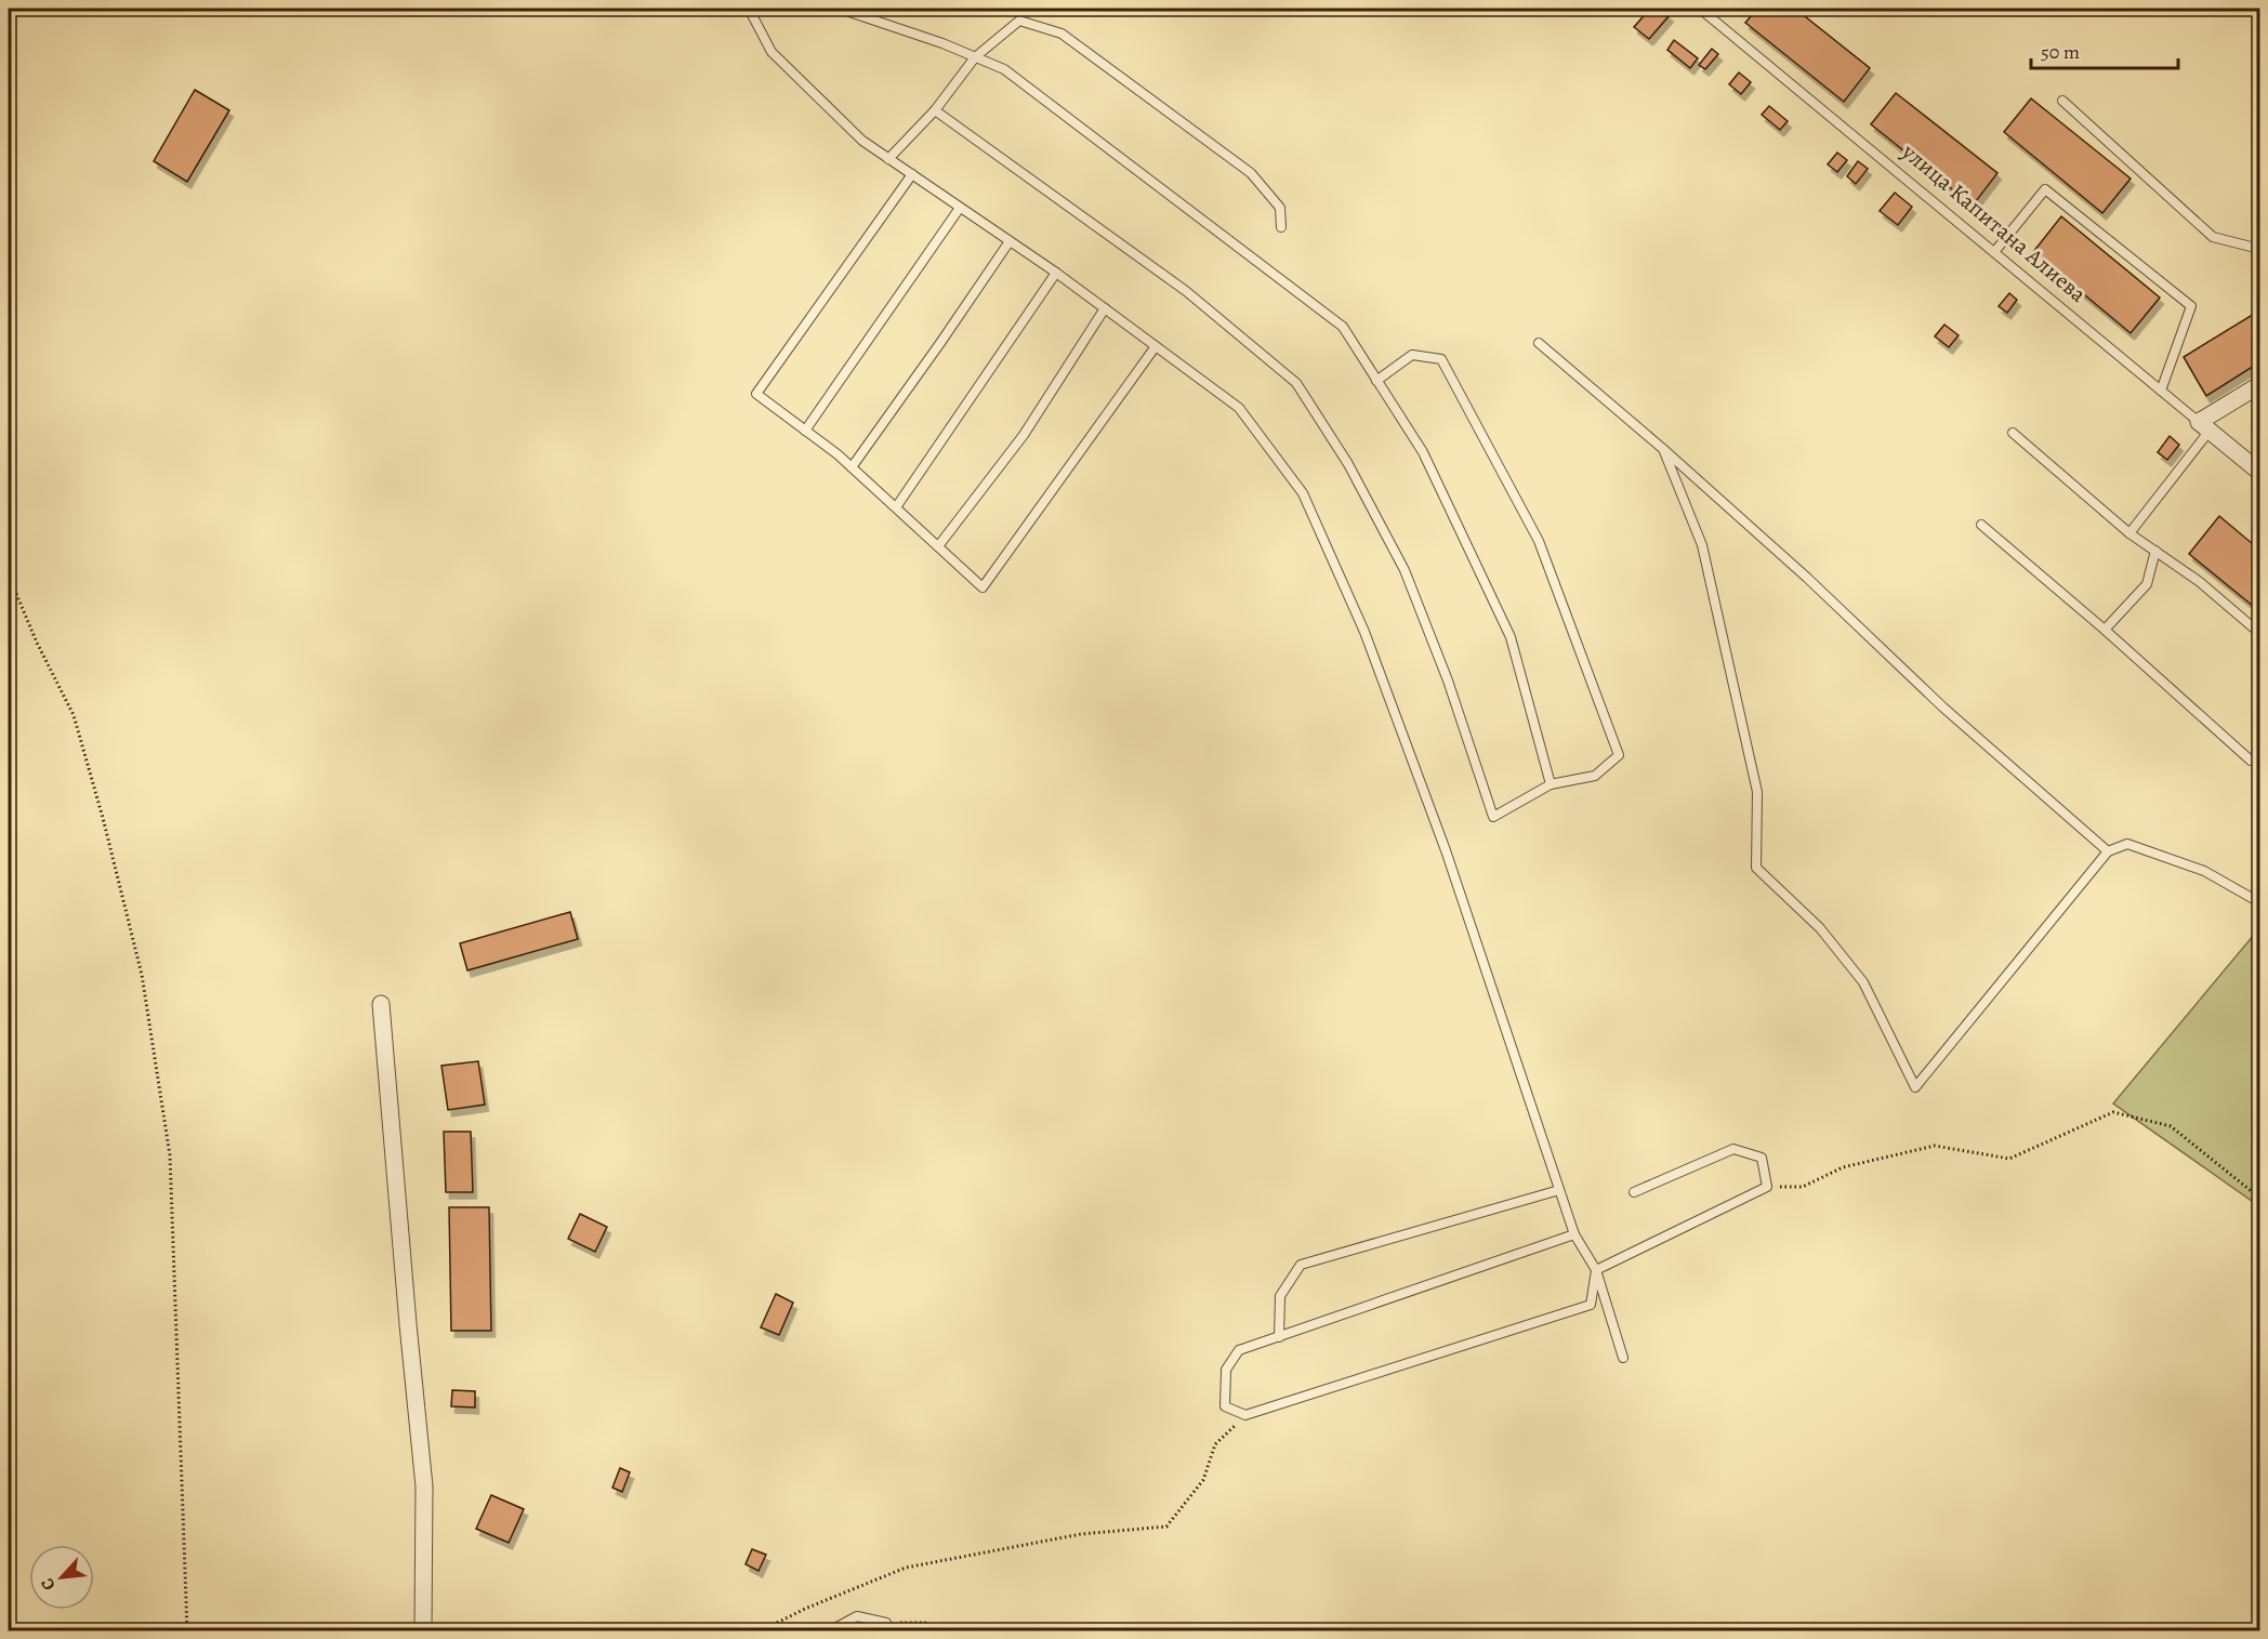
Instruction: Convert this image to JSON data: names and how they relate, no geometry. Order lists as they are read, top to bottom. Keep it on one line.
{"streets":{"street":["улица Капитана Алиева"]},"scale_bar":"50 m","north":"bottom left"}
